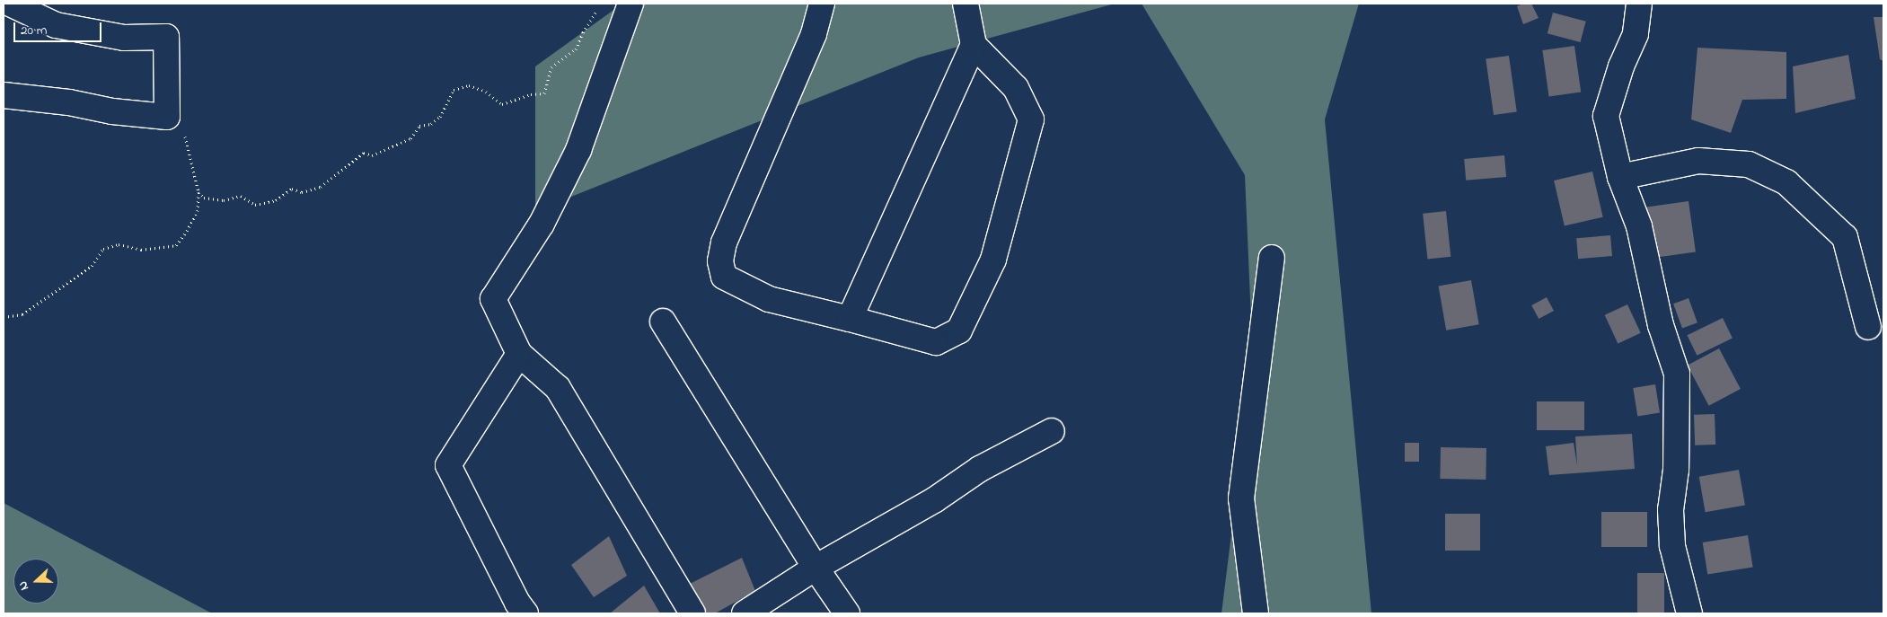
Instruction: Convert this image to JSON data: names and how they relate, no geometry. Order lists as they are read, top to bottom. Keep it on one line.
{"scale_bar":"20 m","north":"left"}
